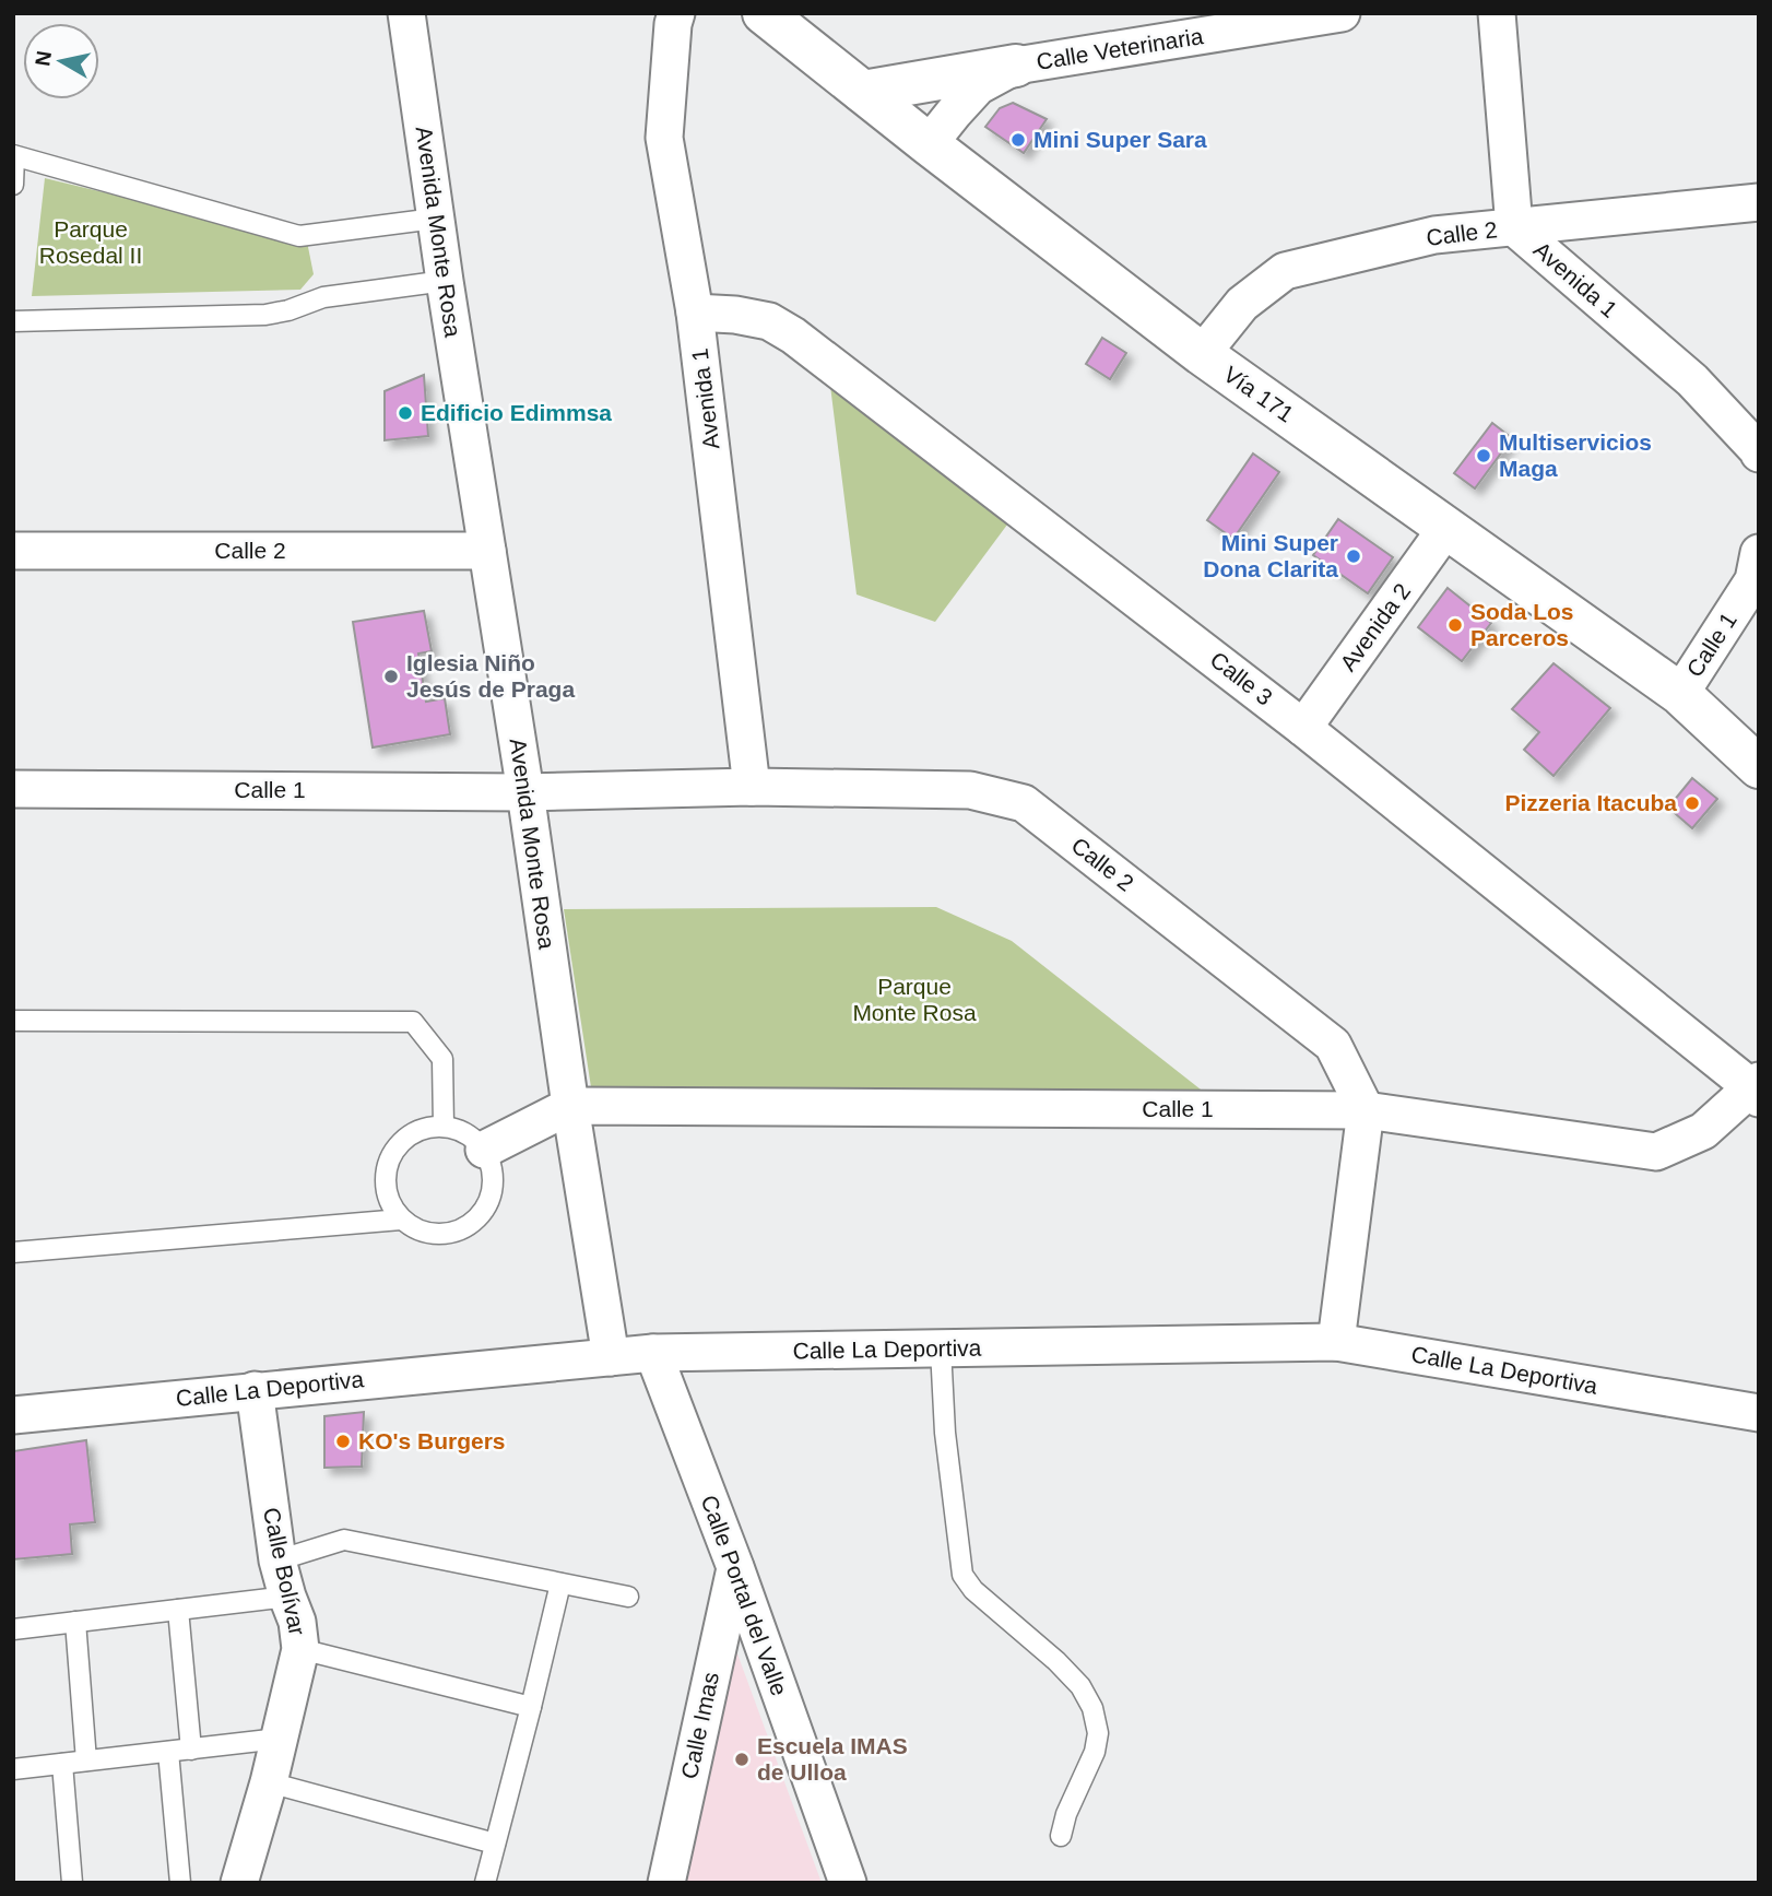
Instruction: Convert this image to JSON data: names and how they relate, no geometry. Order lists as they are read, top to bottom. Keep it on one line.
{"streets":{"main road":["Vía 171"],"street":["Calle Veterinaria","Avenida Monte Rosa","Calle 2","Avenida 1","Avenida 2","Calle 1","Calle 3","Calle La Deportiva","Calle Bolívar","Calle Portal del Valle","Calle Imas"]},"crossings":[["Calle Veterinaria","Vía 171"],["Avenida Monte Rosa","Calle 2"],["Avenida Monte Rosa","Calle 1"],["Avenida Monte Rosa","Calle La Deportiva"],["Calle 2","Avenida 1"],["Calle 2","Vía 171"],["Calle 2","Calle 1"],["Avenida 1","Calle 3"],["Vía 171","Avenida 2"],["Vía 171","Calle 1"],["Avenida 2","Calle 3"],["Calle 1","Calle 3"],["Calle La Deportiva","Calle Bolívar"],["Calle La Deportiva","Calle Portal del Valle"],["Calle Portal del Valle","Calle Imas"]],"parks":["Parque Rosedal II","Parque Monte Rosa"],"places":["Mini Super Sara","Edificio Edimmsa","Multiservicios Maga","Mini Super Dona Clarita","Soda Los Parceros","Iglesia Niño Jesús de Praga","Pizzeria Itacuba","KO's Burgers","Escuela IMAS de Ulloa"],"north":"left"}
